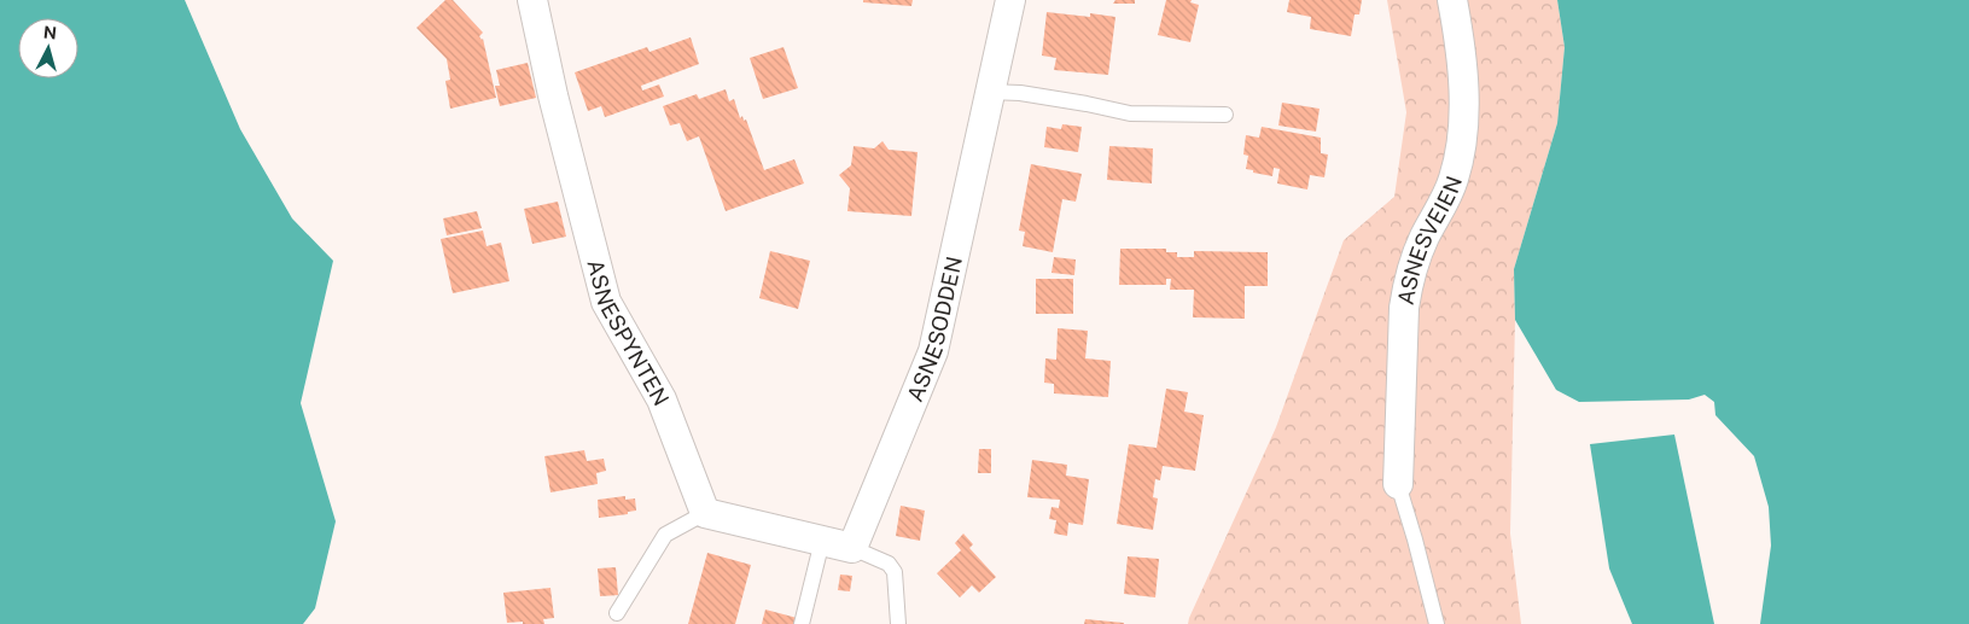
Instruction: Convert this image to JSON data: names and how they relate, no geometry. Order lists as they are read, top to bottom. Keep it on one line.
{"streets":{"street":["ASNESVEIEN","ASNESODDEN","ASNESPYNTEN"]},"north":"top"}
